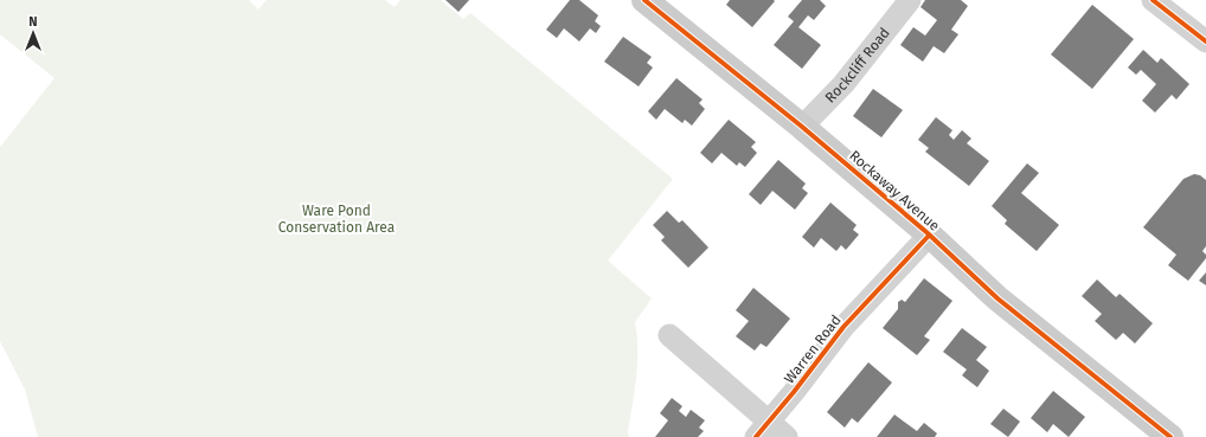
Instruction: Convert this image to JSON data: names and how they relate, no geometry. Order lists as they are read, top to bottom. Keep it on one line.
{"streets":{"street":["Rockcliff Road","Rockaway Avenue","Warren Road"]},"crossings":[["Rockcliff Road","Rockaway Avenue"],["Rockaway Avenue","Warren Road"]],"parks":["Ware Pond Conservation Area"],"north":"top"}
